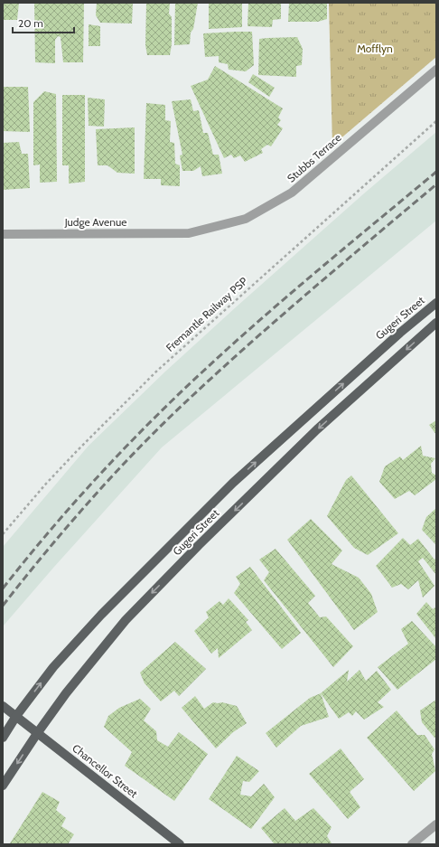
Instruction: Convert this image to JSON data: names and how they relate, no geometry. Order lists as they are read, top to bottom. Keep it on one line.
{"streets":{"main road":["Gugeri Street","Chancellor Street"],"street":["Stubbs Terrace","Judge Avenue"],"path":["Fremantle Railway PSP"]},"crossings":[["Stubbs Terrace","Judge Avenue"],["Gugeri Street","Chancellor Street"]],"parks":["Mofflyn"],"scale_bar":"20 m"}
